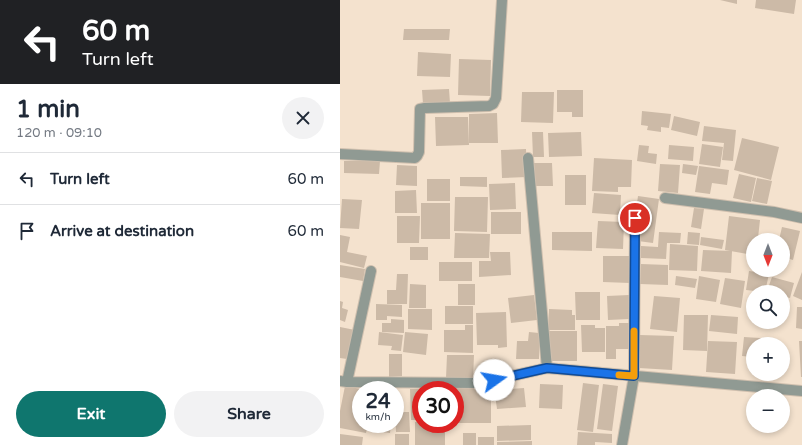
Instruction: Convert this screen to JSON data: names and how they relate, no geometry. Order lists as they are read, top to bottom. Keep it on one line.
{"north":"bottom","page":{"turn":["60 m","Turn left"],"heading":["1 min","120 m · 09:10"],"list":[{"name":"Turn left","value":"60 m"},{"name":"Arrive at destination","value":"60 m"}],"map_buttons":["+","−"],"speed":"24 km/h","limit":"30","buttons":["Exit","Share"]}}
